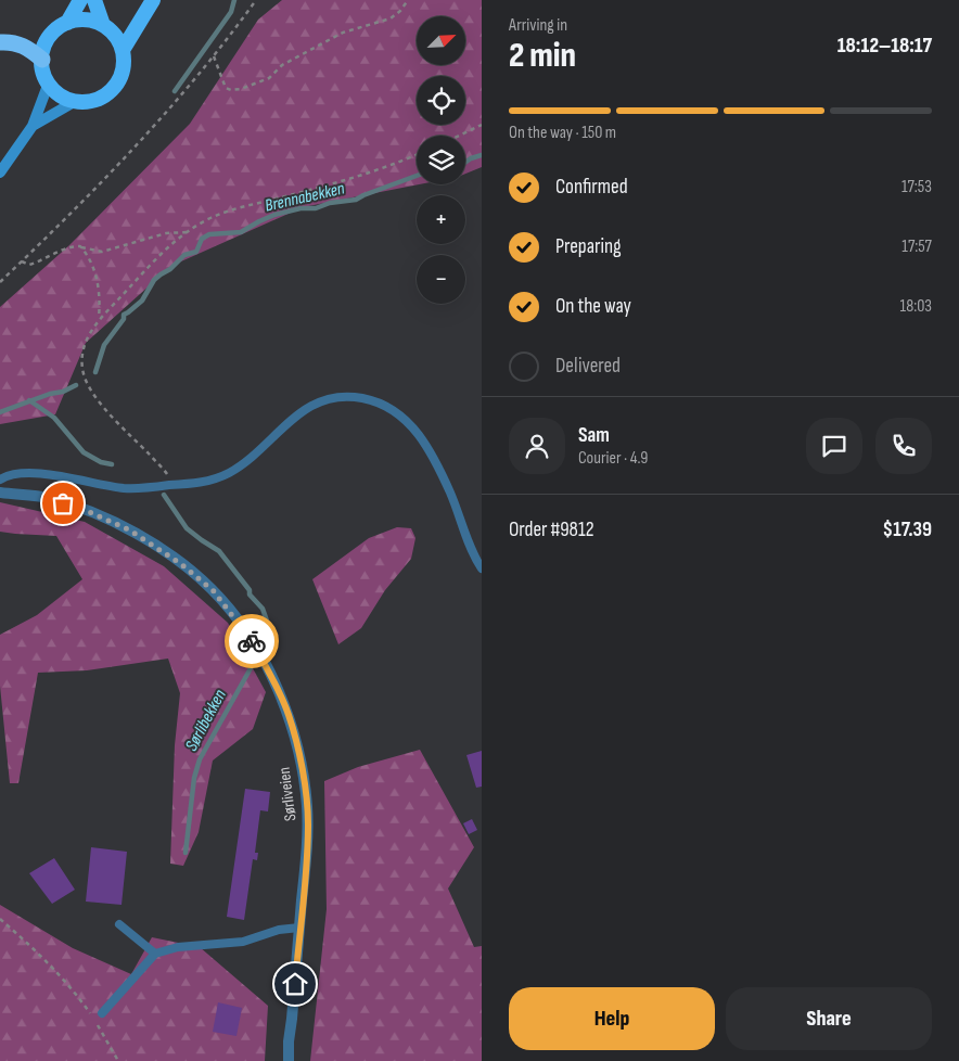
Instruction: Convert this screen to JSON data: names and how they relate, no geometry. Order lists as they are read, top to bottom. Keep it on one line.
{"streets":{"street":["Sørliveien"]},"water":["Brennabekken","Sørlibekken"],"north":"top right","page":{"heading":["2 min","Arriving in","18:12–18:17"],"panel":["Sam","Courier · 4.9","Order #9812","$17.39"],"map_buttons":["+","−"],"bar":"On the way · 150 m","list":[["Confirmed","17:53"],["Preparing","17:57"],["On the way","18:03"],"Delivered"],"buttons":["Help","Share"]}}
